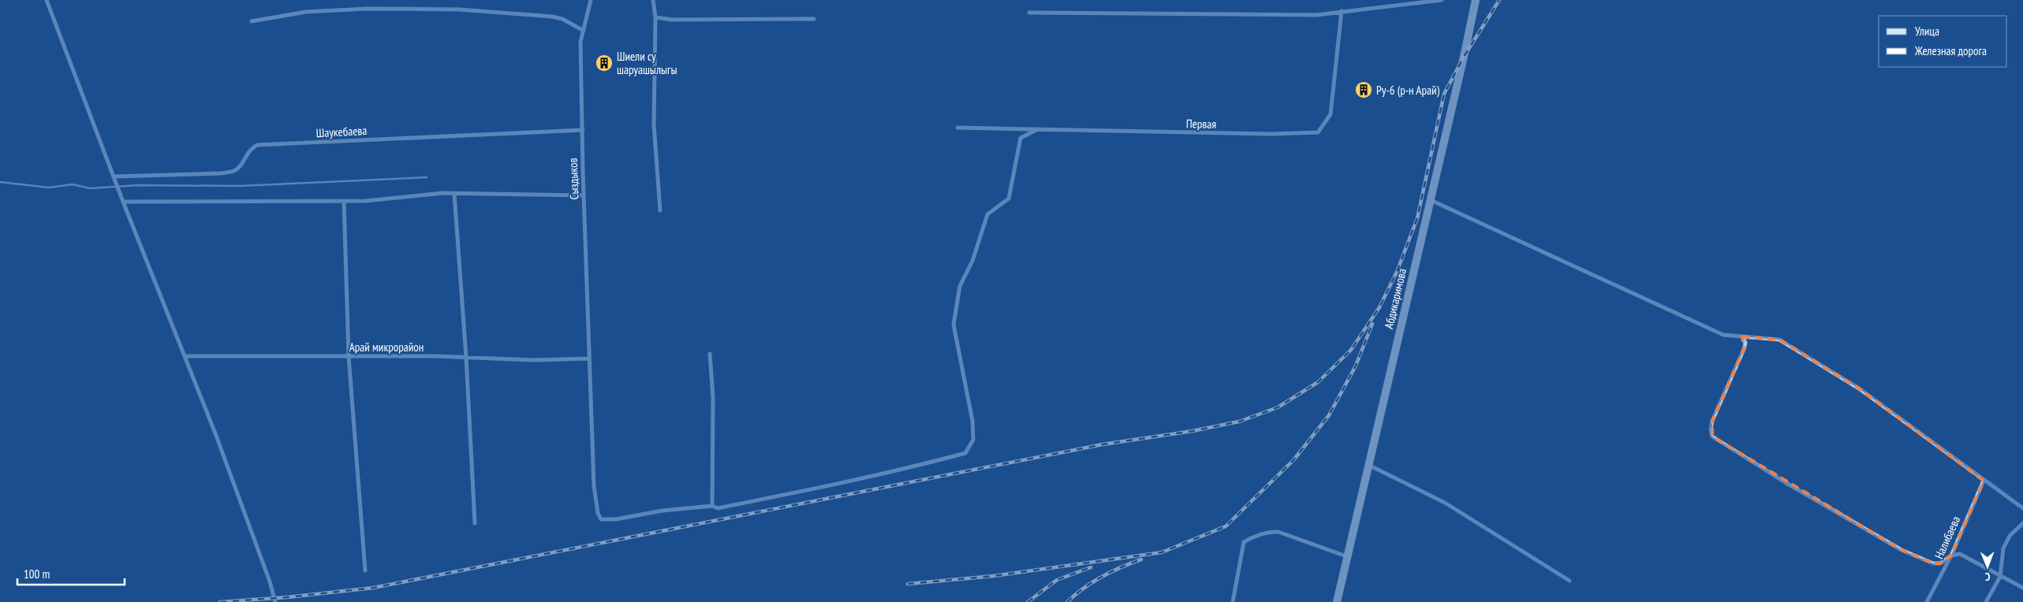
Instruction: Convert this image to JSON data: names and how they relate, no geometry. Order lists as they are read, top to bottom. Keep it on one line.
{"streets":{"main road":["Абдикаримова"],"street":["Первая","Шаукебаева","Сыздыков","Арай микрорайон","Налибаева"]},"crossings":[["Шаукебаева","Сыздыков"],["Сыздыков","Арай микрорайон"]],"places":{"building":["Шиели су шаруашылыгы","Ру-6 (р-н Арай)"]},"legend":["Улица","Железная дорога"],"scale_bar":"100 m","north":"bottom"}
